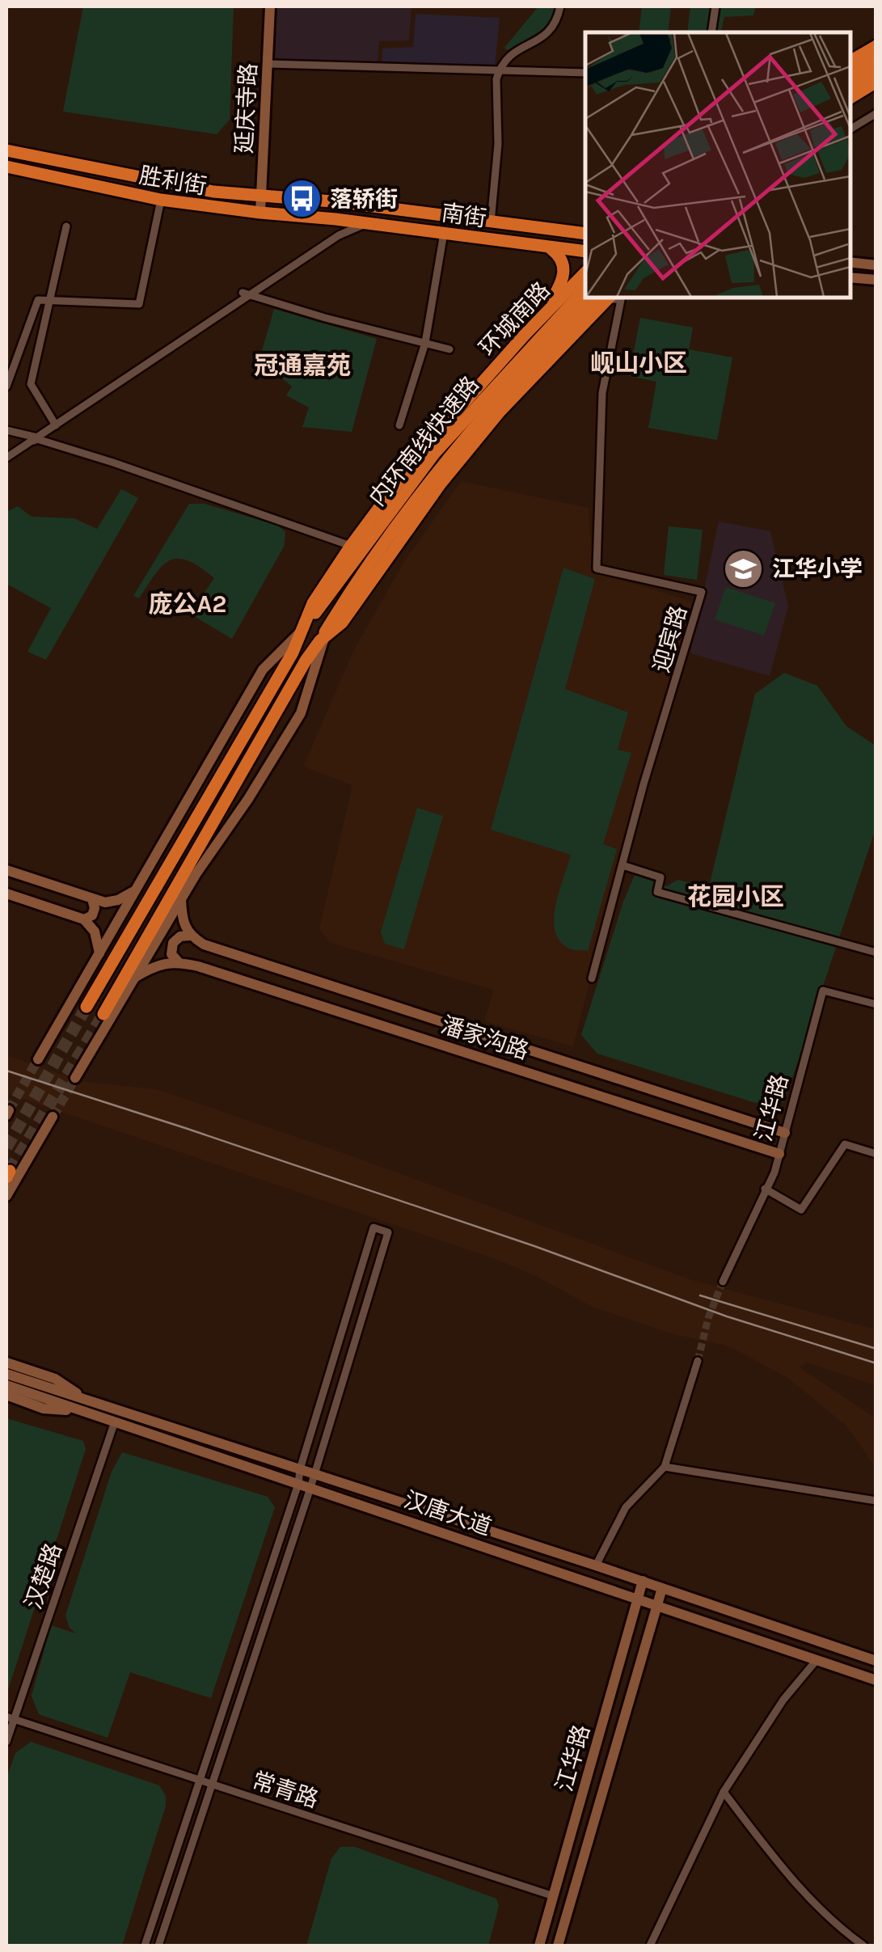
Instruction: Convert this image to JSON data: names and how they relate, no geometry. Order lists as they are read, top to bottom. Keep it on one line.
{"streets":{"highway":["胜利街","南街","环城南路","内环南线快速路"],"main road":["延庆寺路","潘家沟路","江华路","汉唐大道"],"street":["迎宾路","汉楚路","常青路"]},"crossings":[["延庆寺路","胜利街"],["延庆寺路","南街"],["胜利街","南街"],["环城南路","内环南线快速路"],["潘家沟路","江华路"],["江华路","汉唐大道"],["江华路","常青路"],["汉唐大道","汉楚路"],["汉楚路","常青路"]],"districts":["岘山小区","冠通嘉苑","庞公A2","花园小区"],"places":{"bus stop":["落轿街"],"school or university":["江华小学"]}}
